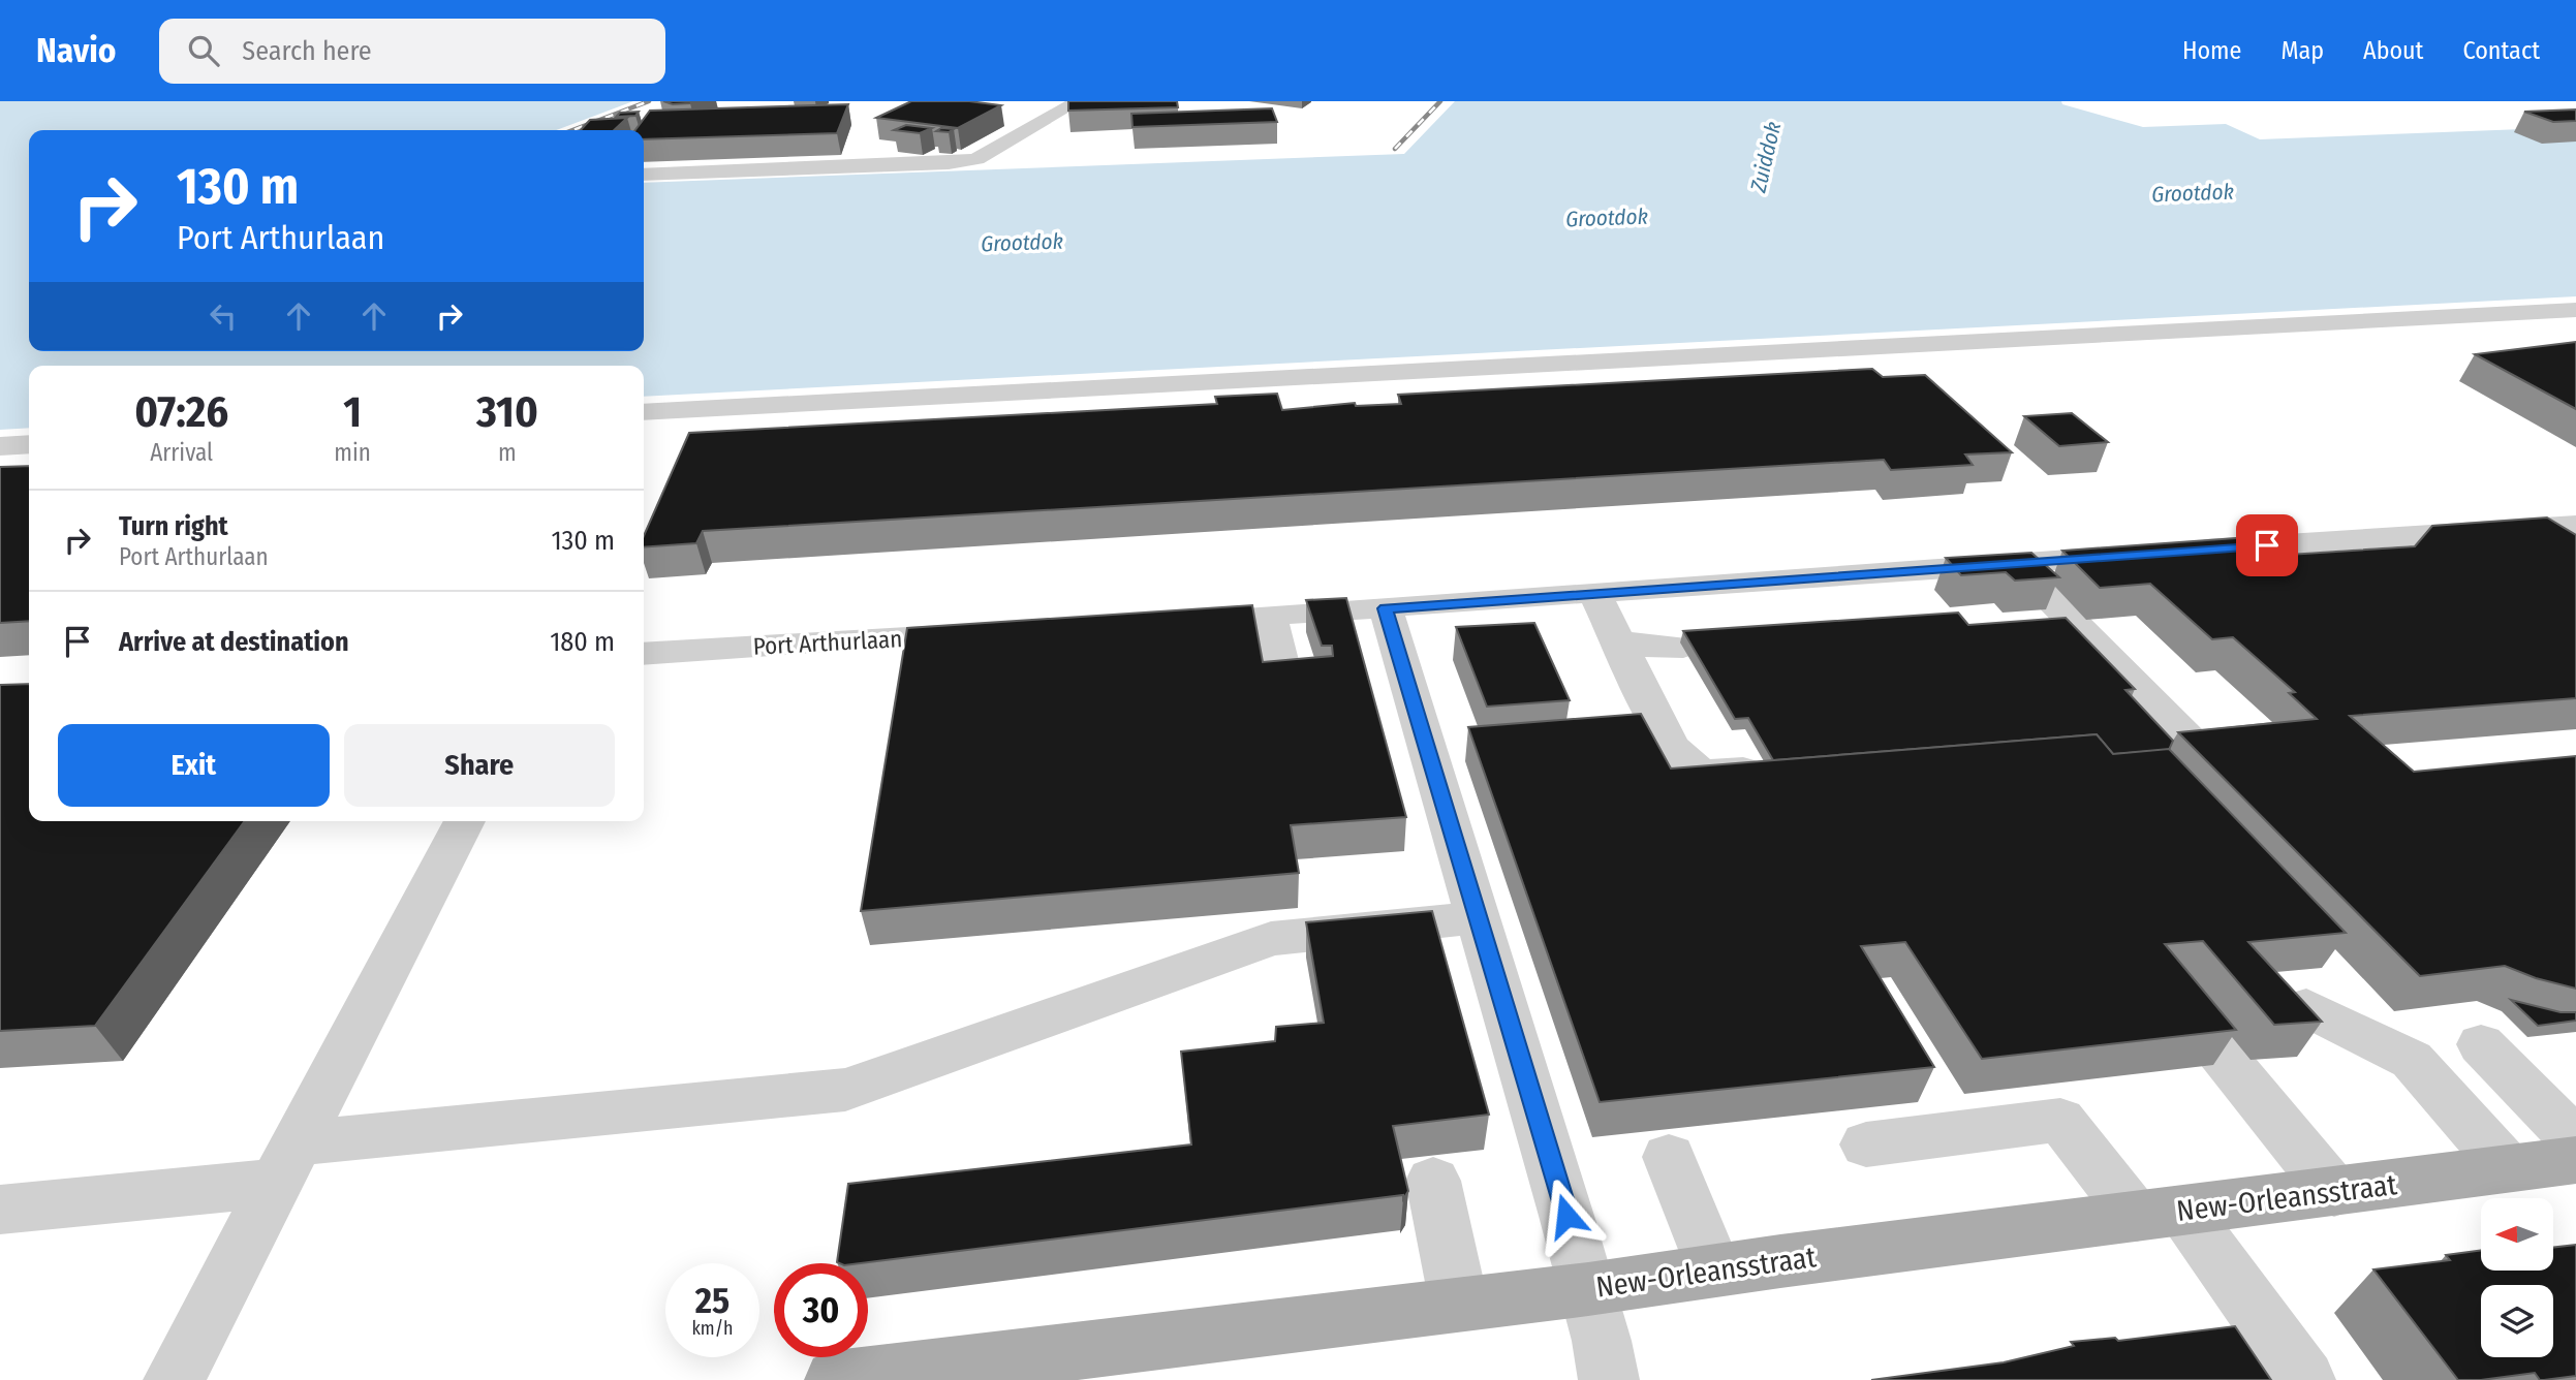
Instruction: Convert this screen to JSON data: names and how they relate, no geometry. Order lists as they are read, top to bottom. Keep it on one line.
{"streets":{"main road":["New-Orleansstraat"],"street":["Port Arthurlaan"]},"water":["Zuiddok","Grootdok"],"north":"left","page":{"header":"Navio","search":"Search here","nav":["Home","Map","About","Contact"],"turn":["130 m","Port Arthurlaan"],"eta":["07:26","Arrival","1","min","310","m"],"list":[{"name":"Turn right","note":"Port Arthurlaan","value":"130 m"},{"name":"Arrive at destination","value":"180 m"}],"buttons":["Exit","Share"],"speed":"25 km/h","limit":"30"}}
